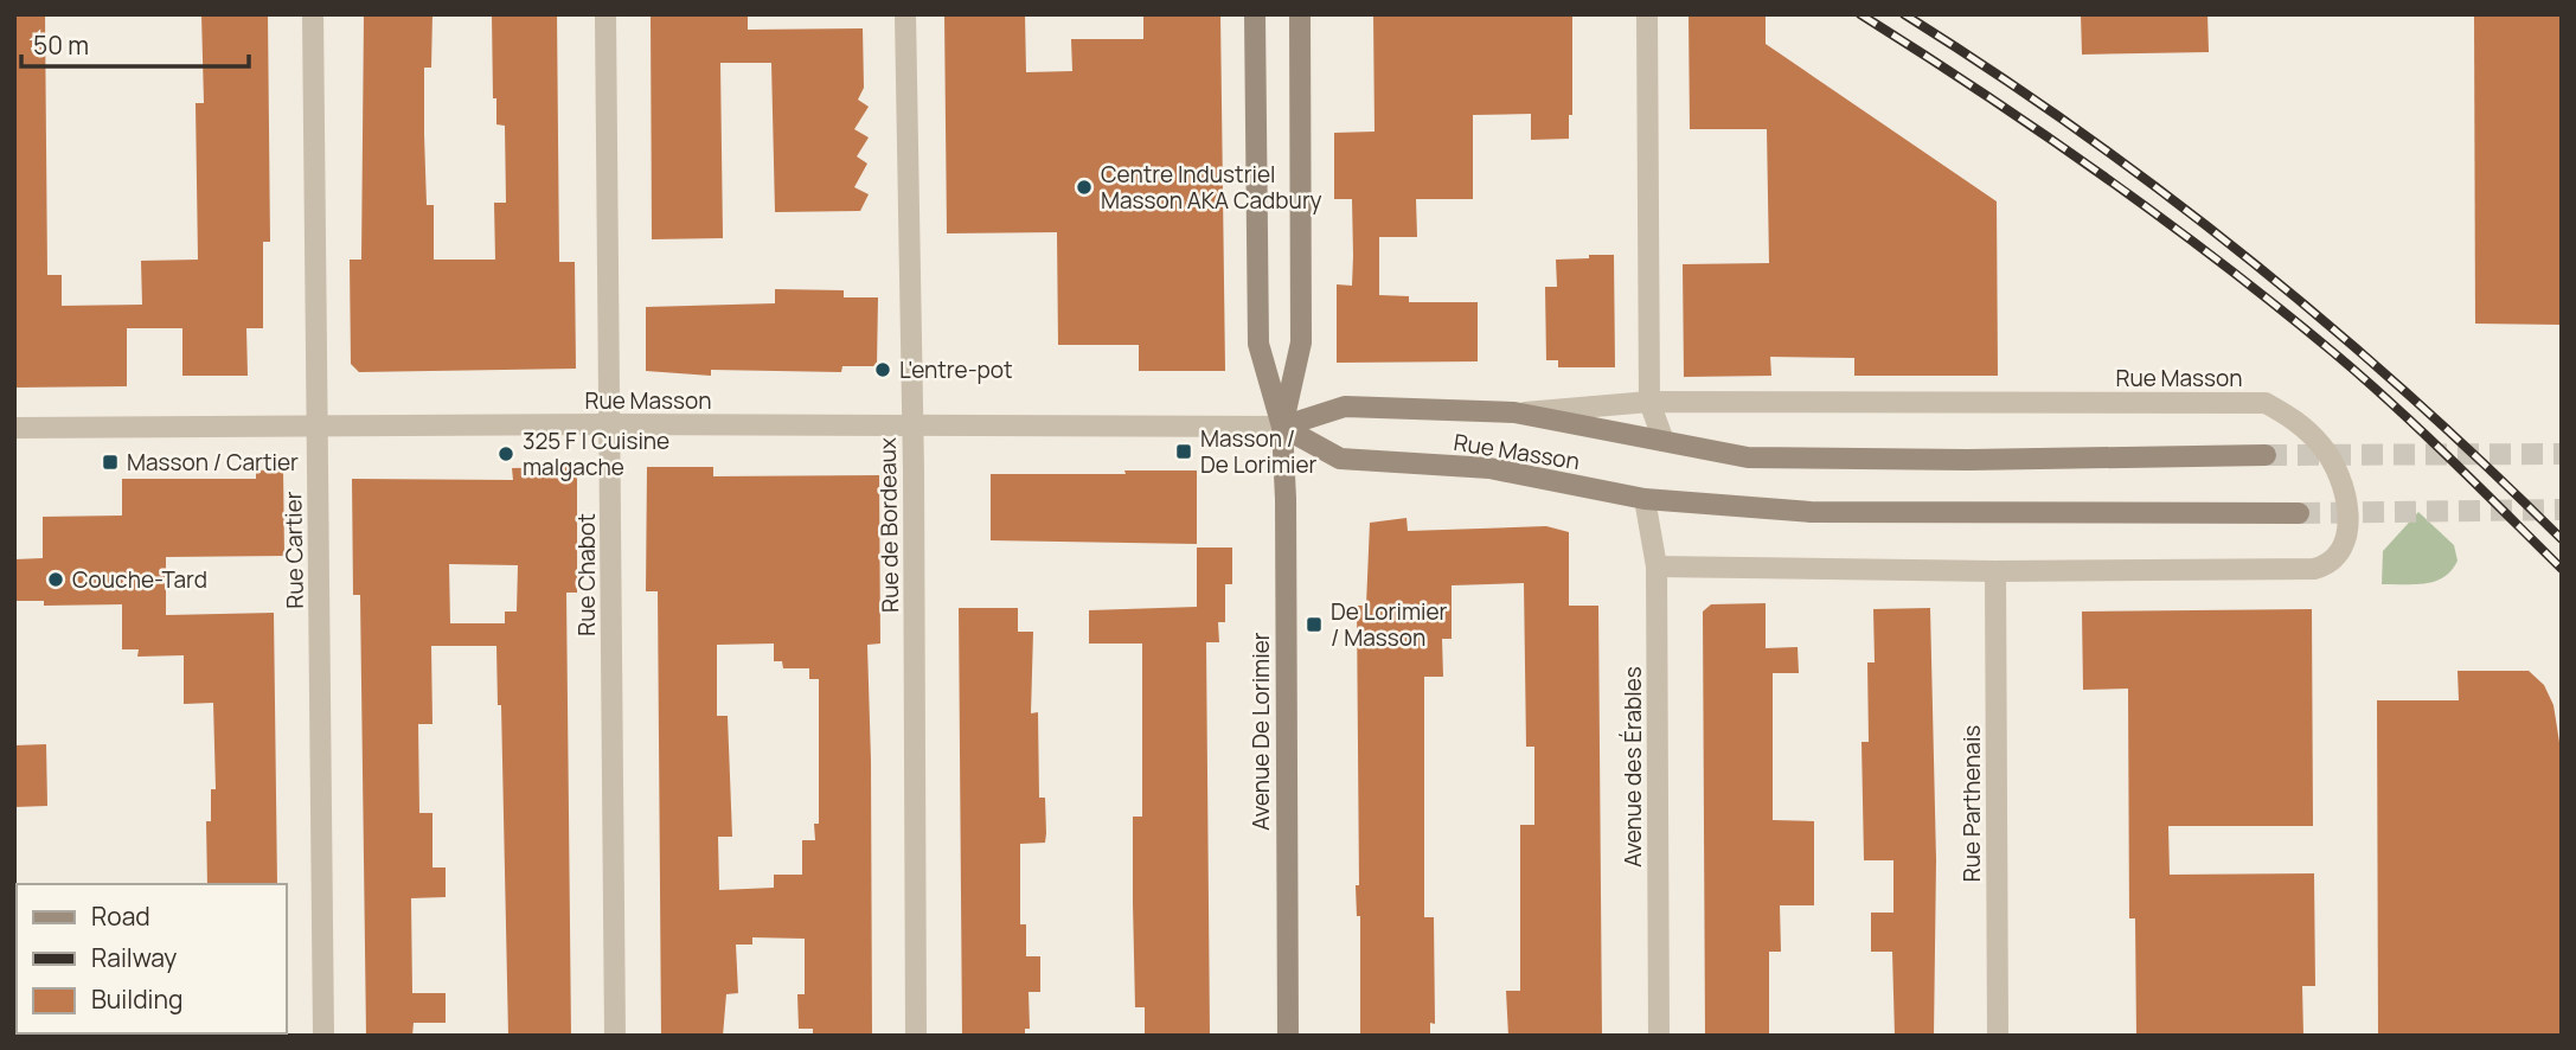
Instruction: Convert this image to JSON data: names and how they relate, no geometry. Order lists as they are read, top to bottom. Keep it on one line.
{"streets":{"street":["Rue Masson","Rue de Bordeaux","Rue Cartier","Rue Chabot","Avenue De Lorimier","Avenue des Érables","Rue Parthenais"]},"crossings":[["Rue Masson","Rue de Bordeaux"],["Rue Masson","Rue Cartier"],["Rue Masson","Rue Chabot"],["Rue Masson","Avenue De Lorimier"],["Rue Masson","Avenue des Érables"],["Rue Masson","Rue Parthenais"]],"places":{"other":["Centre Industriel Masson AKA Cadbury","L'entre-pot","325 F | Cuisine malgache","Couche-Tard"],"transit":["Masson / De Lorimier","Masson / Cartier","De Lorimier / Masson"]},"legend":["Road","Railway","Building"],"scale_bar":"50 m"}
